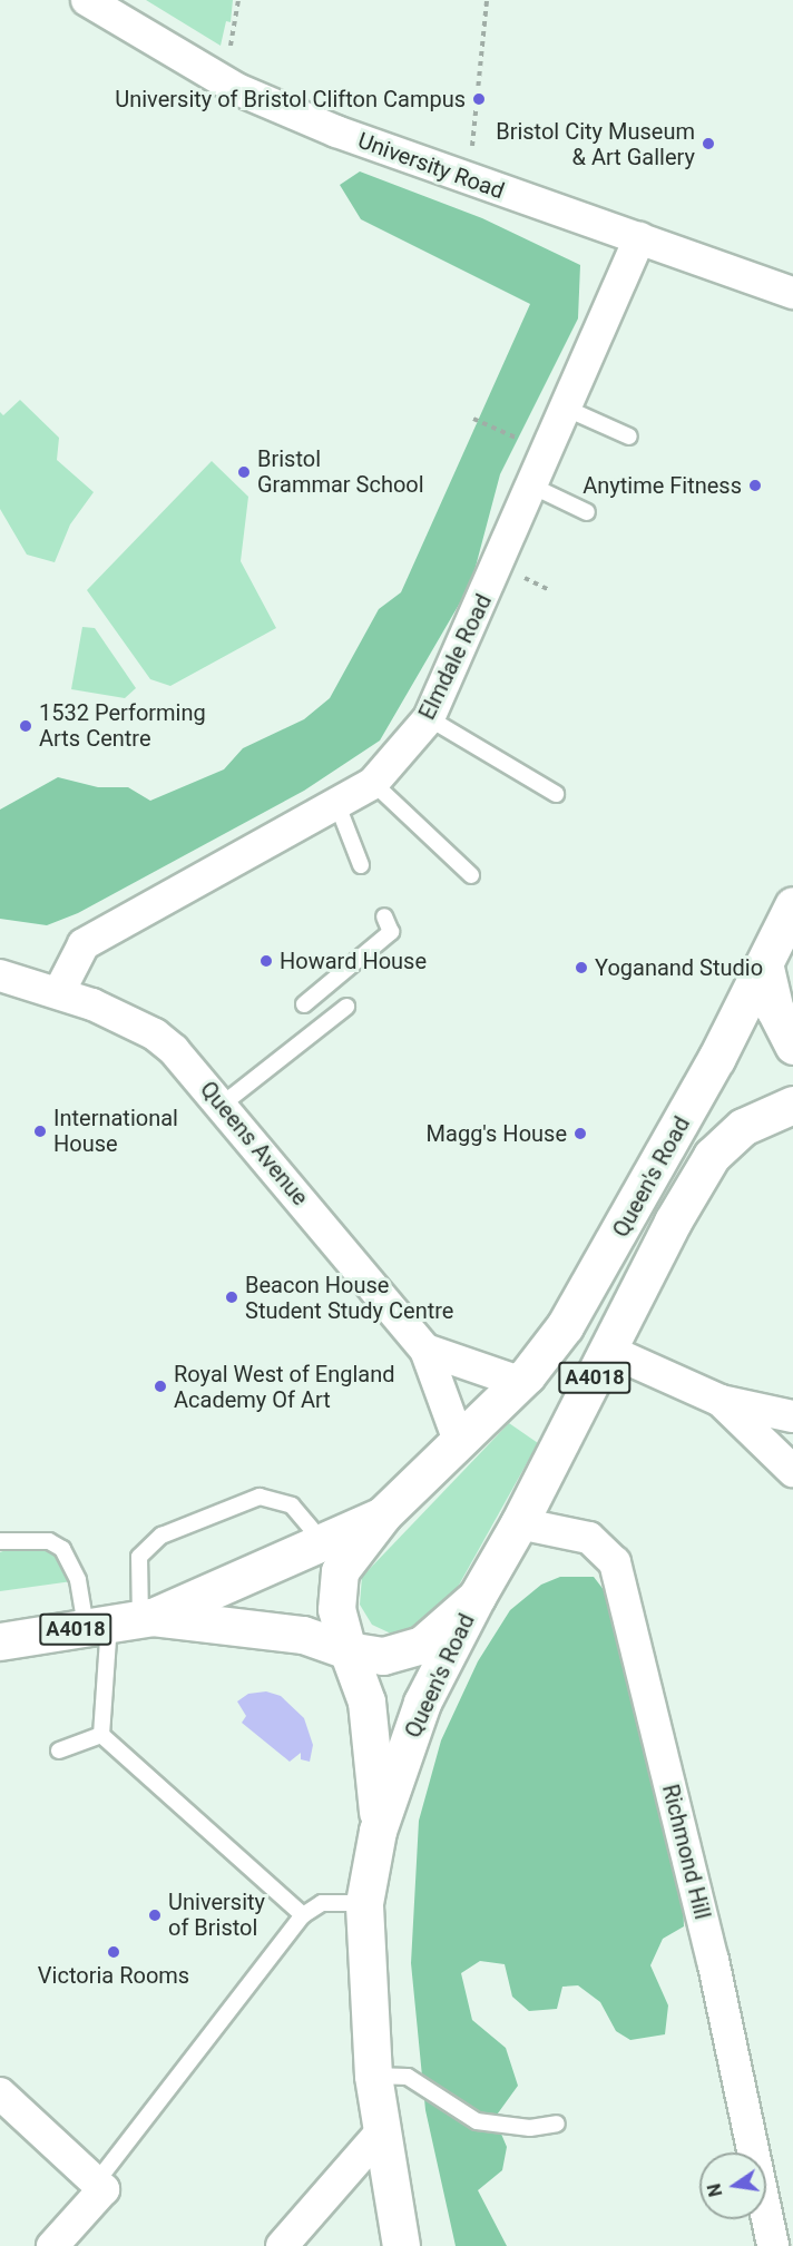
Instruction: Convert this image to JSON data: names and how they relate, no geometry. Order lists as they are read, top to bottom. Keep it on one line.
{"streets":{"main road":["Queen's Road","A4018"],"street":["University Road","Elmdale Road","Queens Avenue","Richmond Hill"]},"crossings":[["University Road","Elmdale Road"],["Elmdale Road","Queens Avenue"],["Queen's Road","A4018"],["Queen's Road","Richmond Hill"]],"places":["University of Bristol Clifton Campus","Bristol City Museum & Art Gallery","Bristol Grammar School","Anytime Fitness","1532 Performing Arts Centre","Howard House","Yoganand Studio","International House","Magg's House","Beacon House Student Study Centre","Royal West of England Academy Of Art","University of Bristol","Victoria Rooms"],"north":"left"}
